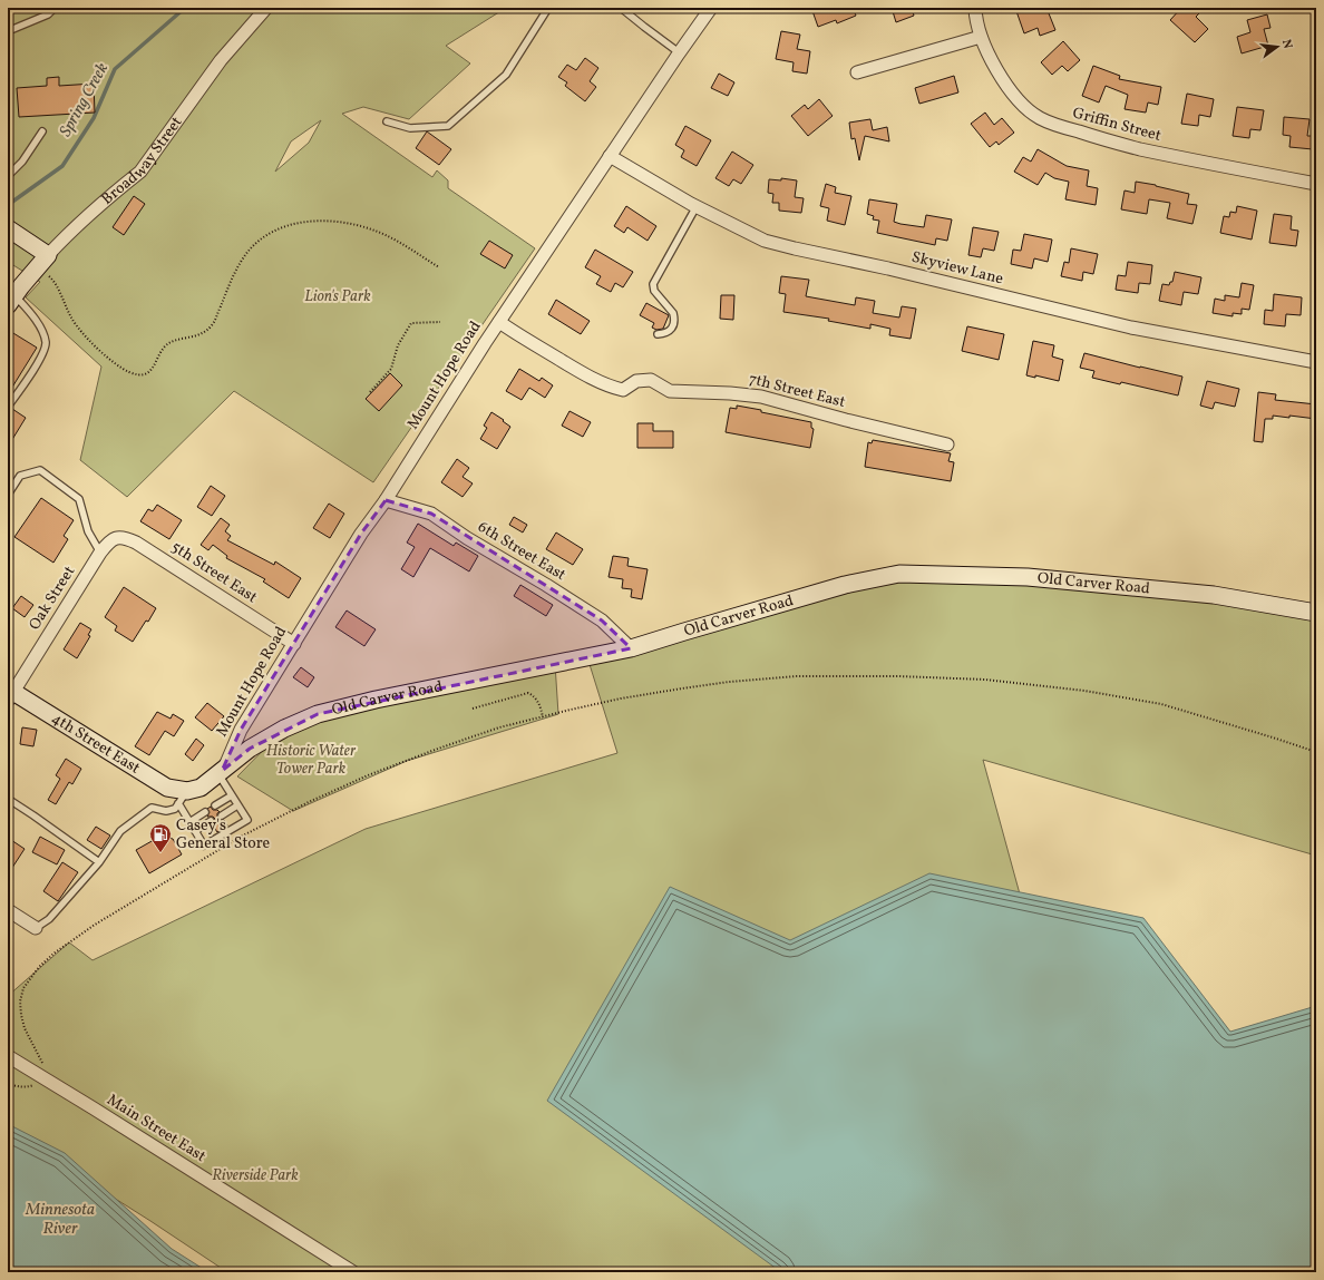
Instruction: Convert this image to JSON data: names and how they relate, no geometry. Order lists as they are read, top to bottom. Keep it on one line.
{"streets":{"street":["Griffin Street","Broadway Street","Skyview Lane","Mount Hope Road","7th Street East","6th Street East","5th Street East","Old Carver Road","Oak Street","4th Street East","Main Street East"]},"crossings":[["Skyview Lane","Mount Hope Road"],["Mount Hope Road","7th Street East"],["Mount Hope Road","6th Street East"],["Mount Hope Road","5th Street East"],["Mount Hope Road","Old Carver Road"],["6th Street East","Old Carver Road"],["5th Street East","Oak Street"],["Old Carver Road","4th Street East"],["Oak Street","4th Street East"]],"water":["Spring Creek","Minnesota River"],"parks":["Lion's Park","Historic Water Tower Park","Riverside Park"],"places":{"fuel station":["Casey's General Store"]},"north":"right"}
